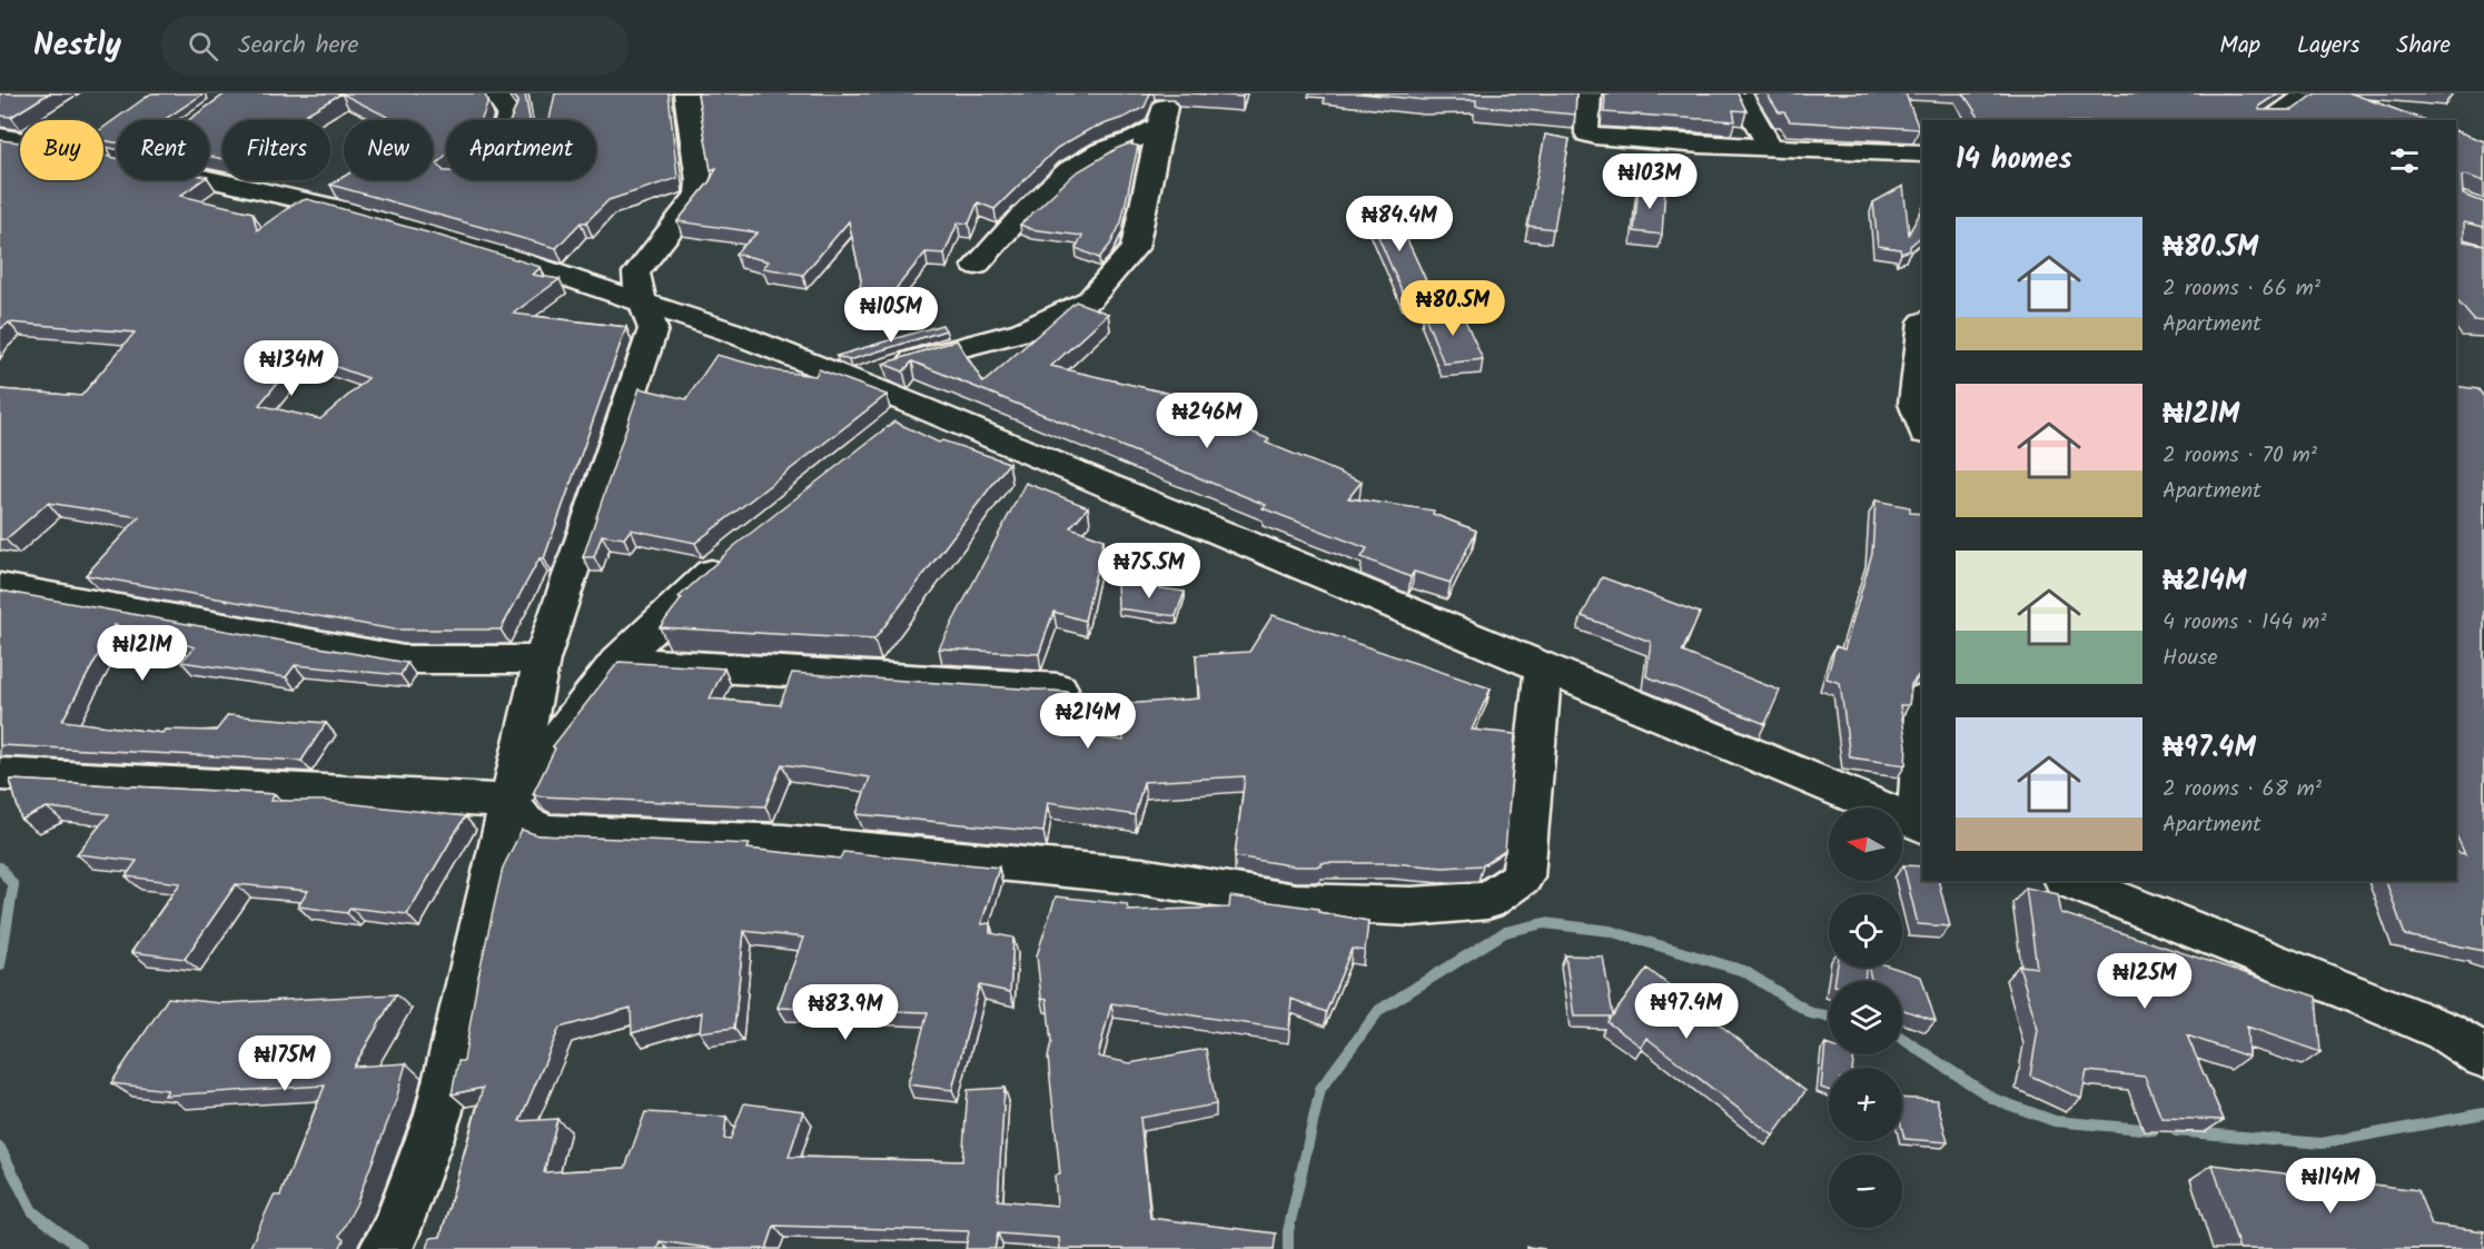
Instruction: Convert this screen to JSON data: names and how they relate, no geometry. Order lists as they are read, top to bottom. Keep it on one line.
{"north":"left","page":{"header":"Nestly","search":"Search here","nav":["Map","Layers","Share"],"chip":["Buy","Rent","Filters","New","Apartment"],"heading":"14 homes","price":["₦103M","₦84.4M","₦80.5M","₦105M","₦134M","₦246M","₦75.5M","₦121M","₦214M","₦125M","₦97.4M","₦83.9M","₦175M","₦114M"],"list":[{"name":"₦80.5M","note":"2 rooms · 66 m² · Apartment"},{"name":"₦121M","note":"2 rooms · 70 m² · Apartment"},{"name":"₦214M","note":"4 rooms · 144 m² · House"},{"name":"₦97.4M","note":"2 rooms · 68 m² · Apartment"}],"map_buttons":["+","−"]}}
